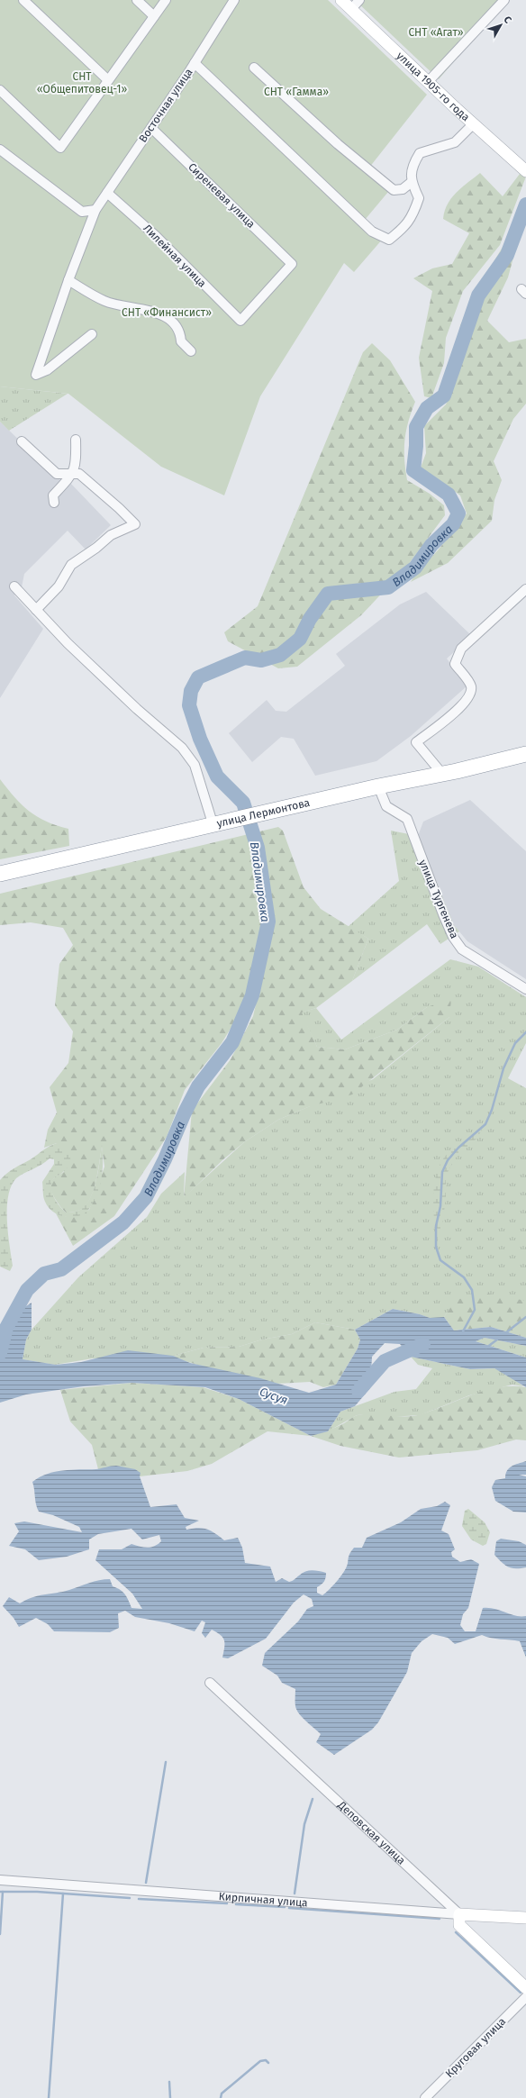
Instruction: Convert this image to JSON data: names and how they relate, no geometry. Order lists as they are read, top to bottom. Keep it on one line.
{"streets":{"highway":["улица Лермонтова"],"street":["улица 1905-го года","Восточная улица","Сиреневая улица","Лилейная улица","улица Тургенева","Деповская улица","Кирпичная улица","Круговая улица"]},"crossings":[["Восточная улица","Сиреневая улица"],["Восточная улица","Лилейная улица"],["Сиреневая улица","Лилейная улица"],["улица Лермонтова","улица Тургенева"],["Деповская улица","Кирпичная улица"]],"water":["Владимировка","Сусуя"],"parks":["СНТ «Агат»","СНТ «Общепитовец-1»","СНТ «Гамма»","СНТ «Финансист»"],"north":"top right"}
